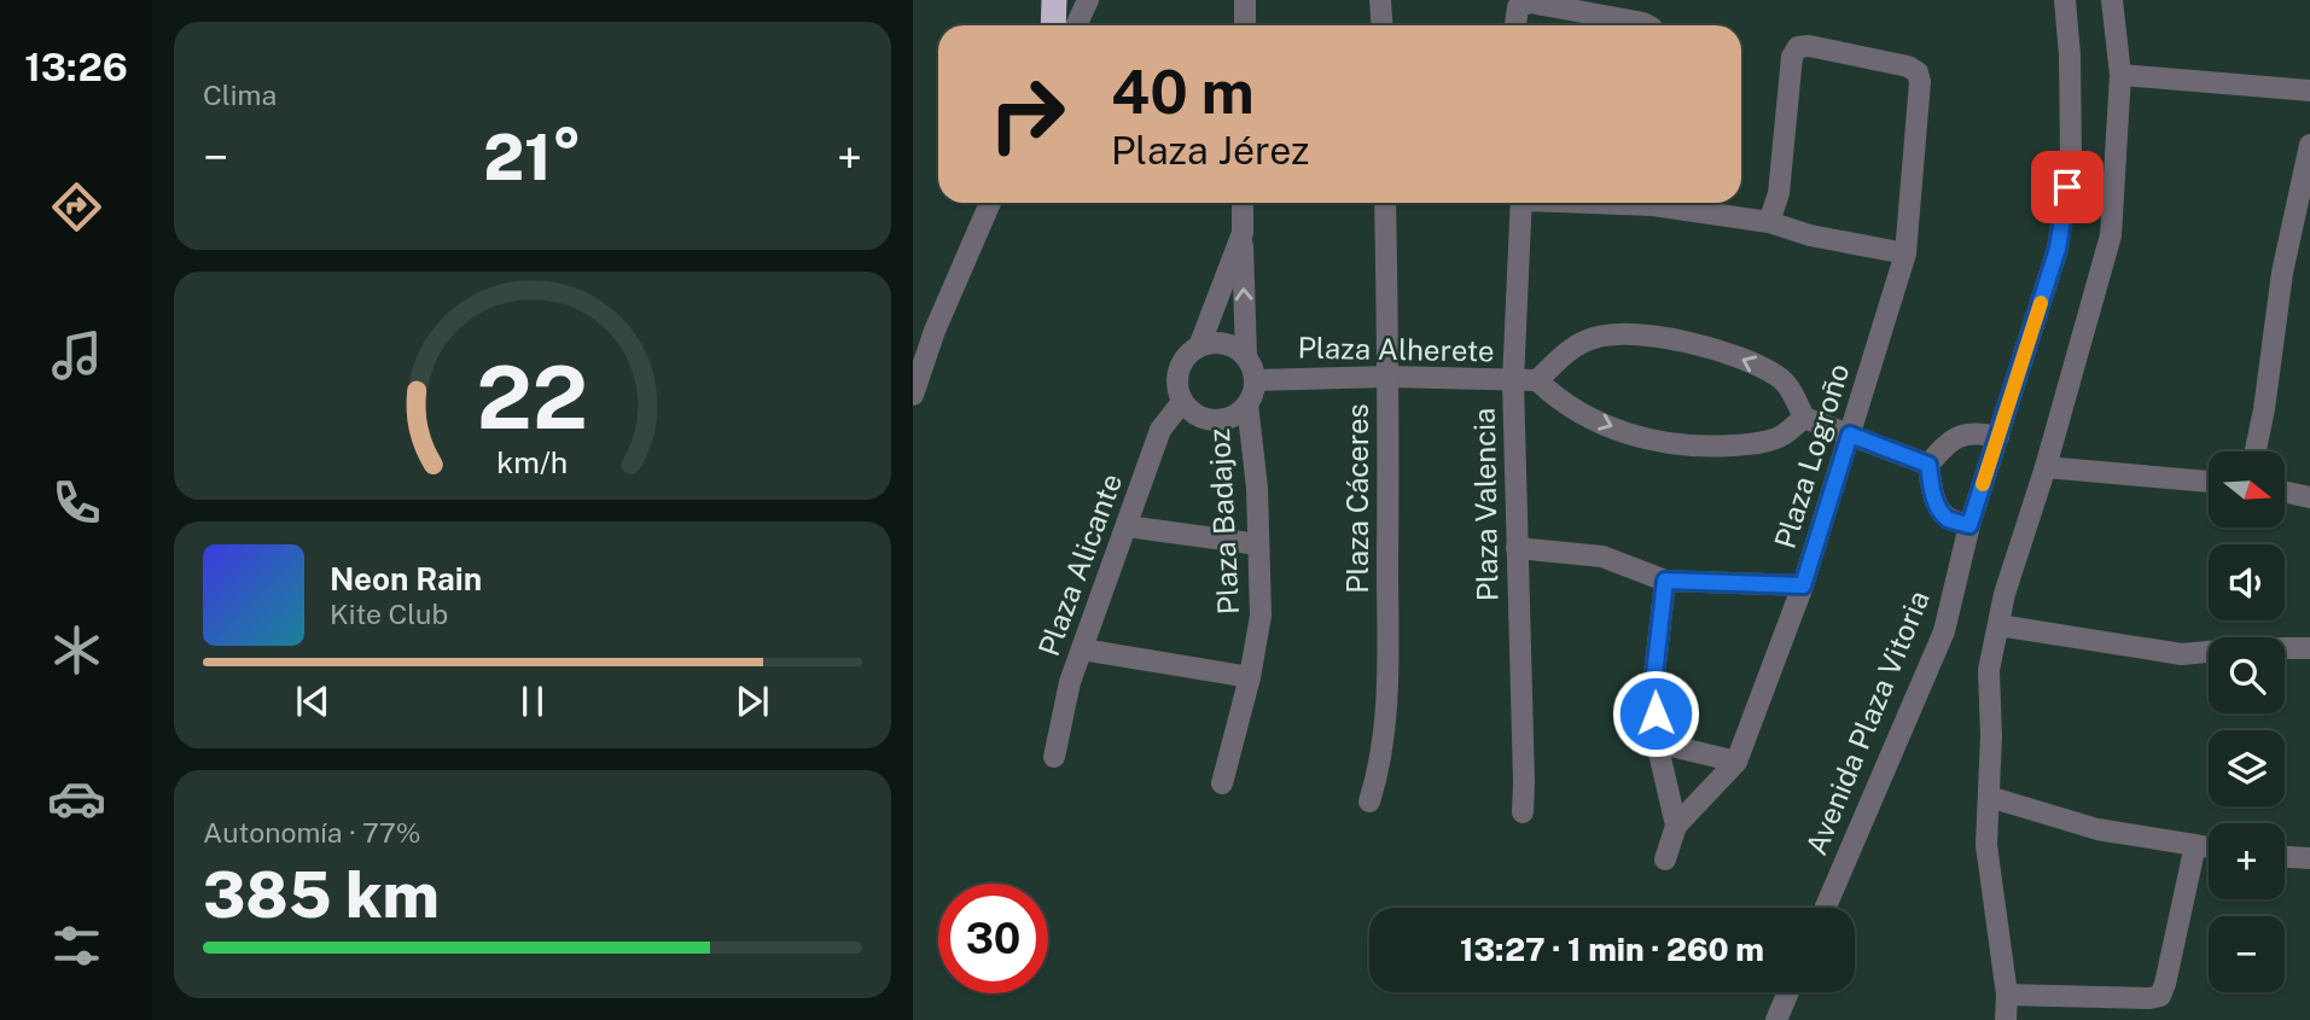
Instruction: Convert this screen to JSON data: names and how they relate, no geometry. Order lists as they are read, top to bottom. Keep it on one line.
{"streets":{"street":["Plaza Alherete","Plaza Logroño","Plaza Cáceres","Plaza Valencia","Plaza Badajoz","Plaza Alicante","Avenida Plaza Vitoria"]},"crossings":[["Plaza Alherete","Plaza Cáceres"],["Plaza Alherete","Plaza Valencia"],["Plaza Alherete","Plaza Badajoz"],["Plaza Alherete","Plaza Alicante"],["Plaza Badajoz","Plaza Alicante"]],"north":"right","page":{"tabs":"13:26","tile":["Clima",["Autonomía · 77%","385 km"]],"turn":["40 m","Plaza Jérez"],"heat":["−","21°","+"],"map_buttons":["+","−"],"song":["Neon Rain","Kite Club"],"limit":"30","trip":"13:27 · 1 min · 260 m","gauge":["22","km/h"]}}
